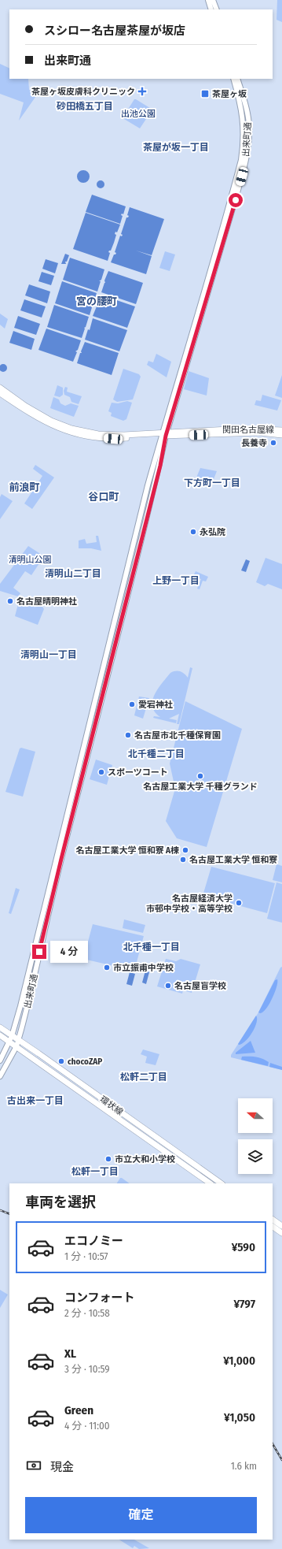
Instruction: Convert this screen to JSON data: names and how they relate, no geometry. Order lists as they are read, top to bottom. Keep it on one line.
{"streets":{"main road":["出来町通","関田名古屋線","環状線"]},"crossings":[["出来町通","関田名古屋線"],["出来町通","環状線"]],"districts":["砂田橋五丁目","茶屋が坂一丁目","宮の腰町","下方町一丁目","前浪町","谷口町","清明山二丁目","上野一丁目","清明山一丁目","北千種二丁目","北千種一丁目","松軒二丁目","古出来一丁目","松軒一丁目"],"parks":["出池公園","清明山公園"],"places":{"health":["茶屋ヶ坂皮膚科クリニック"],"transit":["茶屋ヶ坂"],"other":["長養寺","永弘院","名古屋晴明神社","愛宕神社","名古屋市北千種保育園","スポーツコート","名古屋工業大学 千種グランド","名古屋工業大学 恒和寮 A棟","名古屋工業大学 恒和寮","名古屋経済大学 市邨中学校・高等学校","市立振甫中学校","名古屋盲学校","chocoZAP","市立大和小学校"]},"north":"left","page":{"banner":["スシロー名古屋茶屋が坂店","出来町通"],"bubble":"4 分","heading":"車両を選択","list":[{"name":"エコノミー","note":"1 分 · 10:57","value":"¥590"},{"name":"コンフォート","note":"2 分 · 10:58","value":"¥797"},{"name":"XL","note":"3 分 · 10:59","value":"¥1,000"},{"name":"Green","note":"4 分 · 11:00","value":"¥1,050"}],"pay":["現金","1.6 km"],"buttons":"確定"}}
